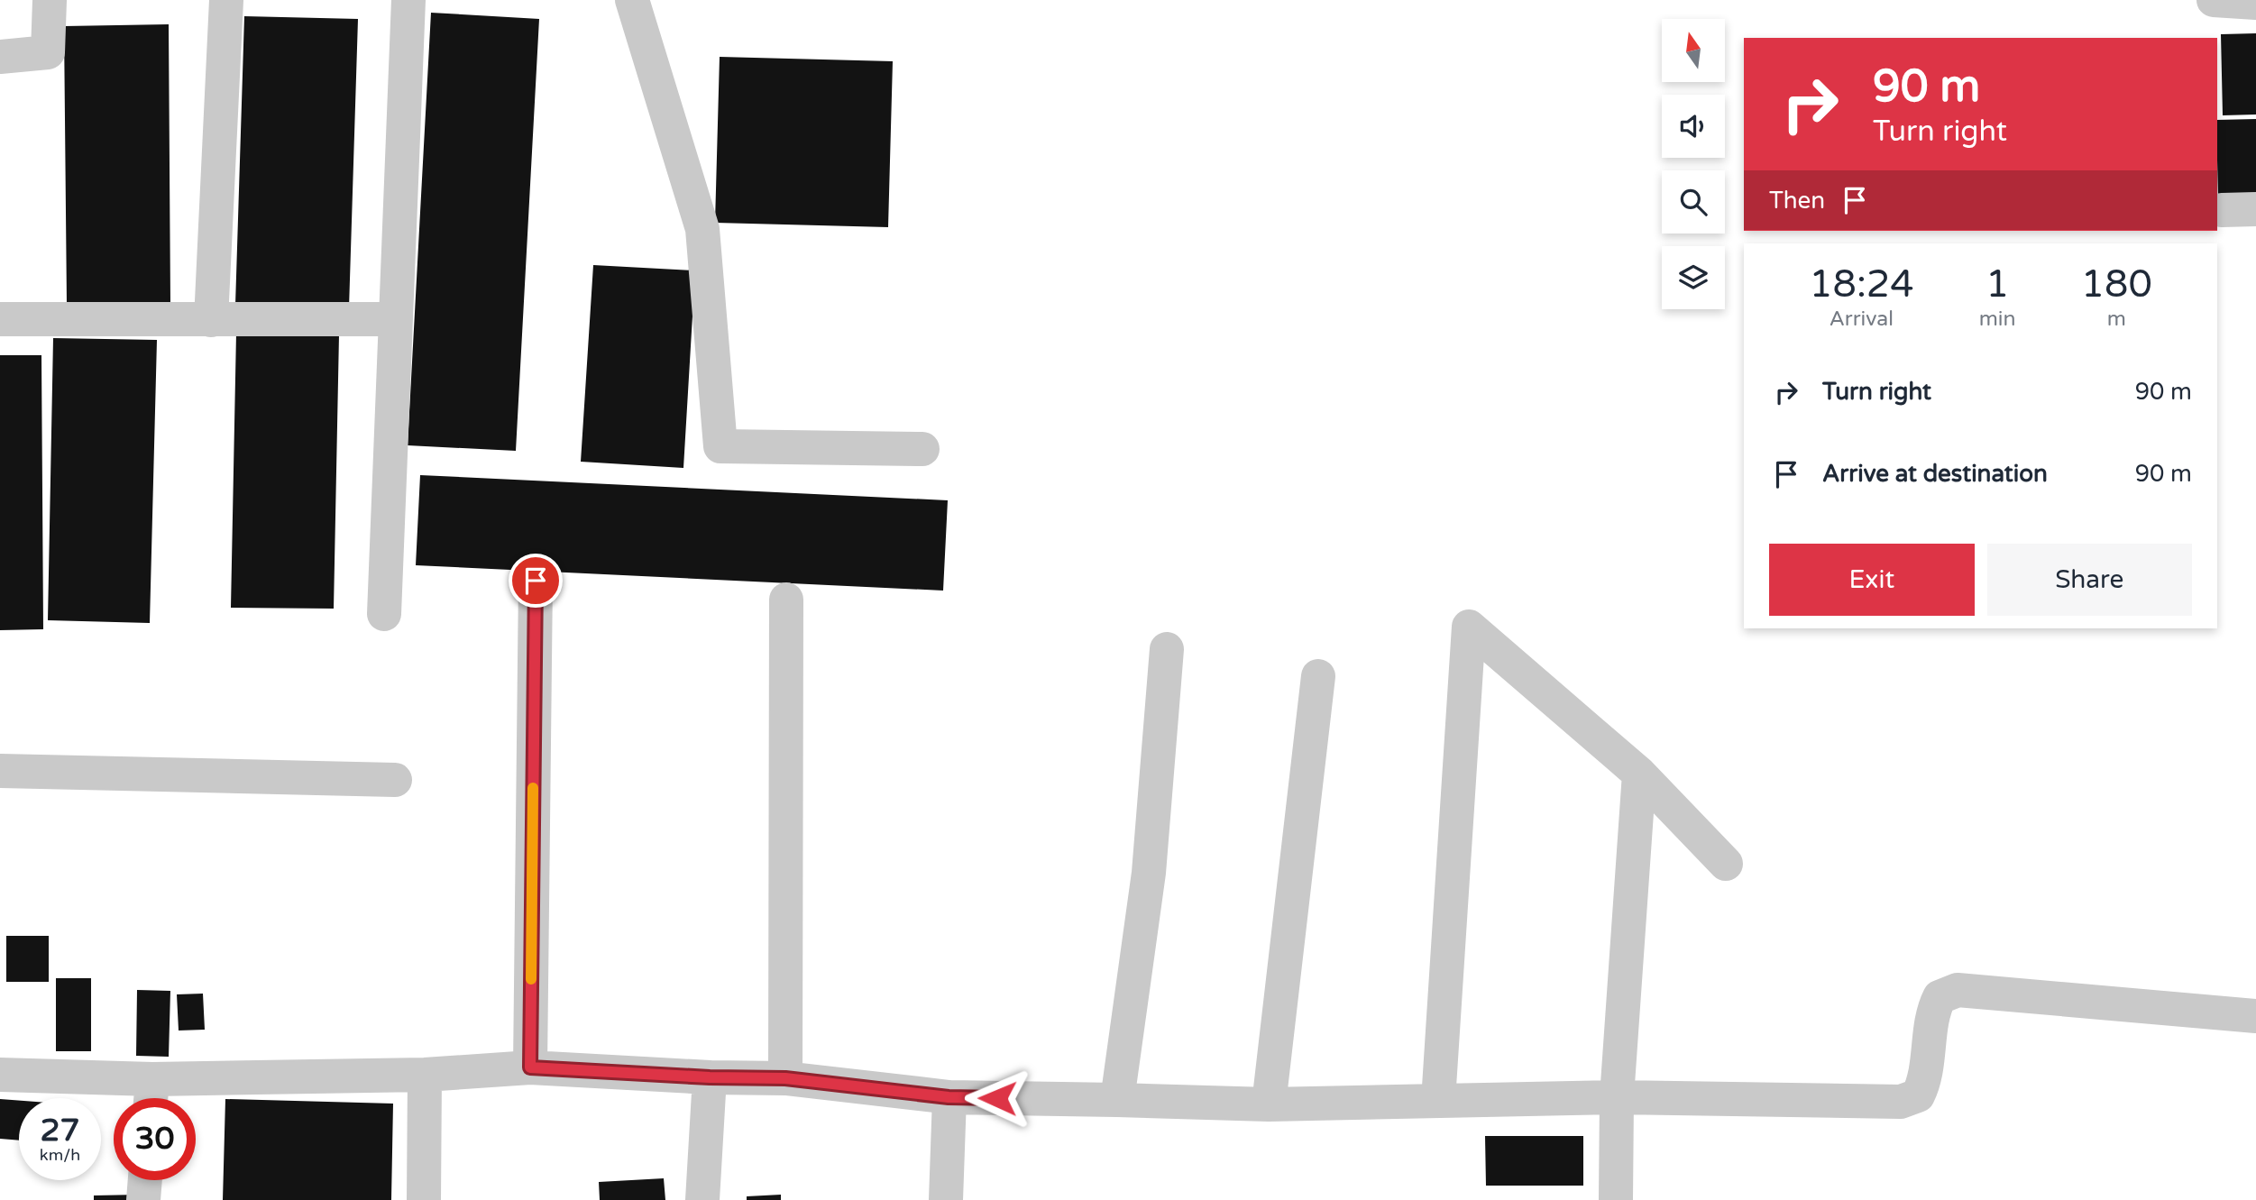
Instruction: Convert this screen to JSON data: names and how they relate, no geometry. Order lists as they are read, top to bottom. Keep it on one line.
{"north":"top","page":{"turn":["90 m","Turn right"],"then":"Then","eta":["18:24","Arrival","1","min","180","m"],"list":[{"name":"Turn right","value":"90 m"},{"name":"Arrive at destination","value":"90 m"}],"buttons":["Exit","Share"],"speed":"27 km/h","limit":"30"}}
